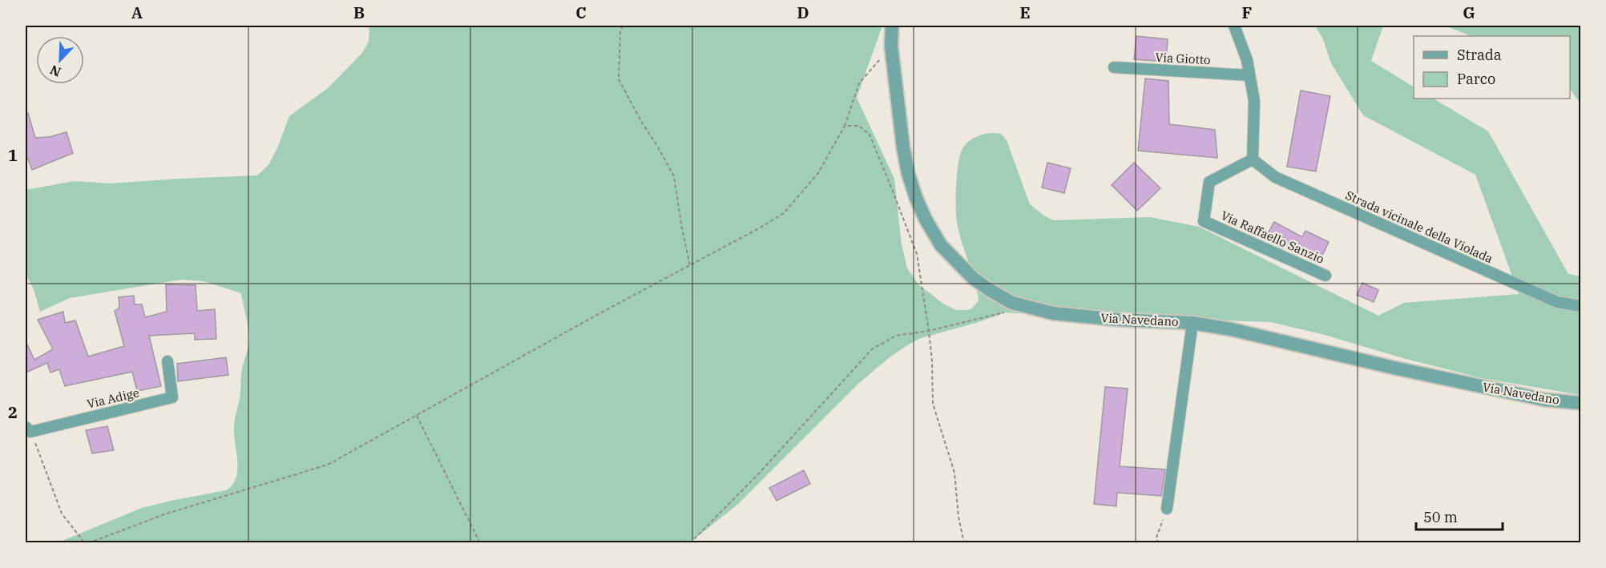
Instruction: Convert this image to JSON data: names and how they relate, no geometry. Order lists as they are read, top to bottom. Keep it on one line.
{"streets":{"street":["Via Giotto","Strada vicinale della Violada","Via Raffaello Sanzio","Via Navedano","Via Adige"]},"crossings":[["Strada vicinale della Violada","Via Raffaello Sanzio"]],"legend":["Strada","Parco"],"scale_bar":"50 m","north":"bottom left","grid":{"columns":["A","B","C","D","E","F","G"],"rows":["1","2"]}}
